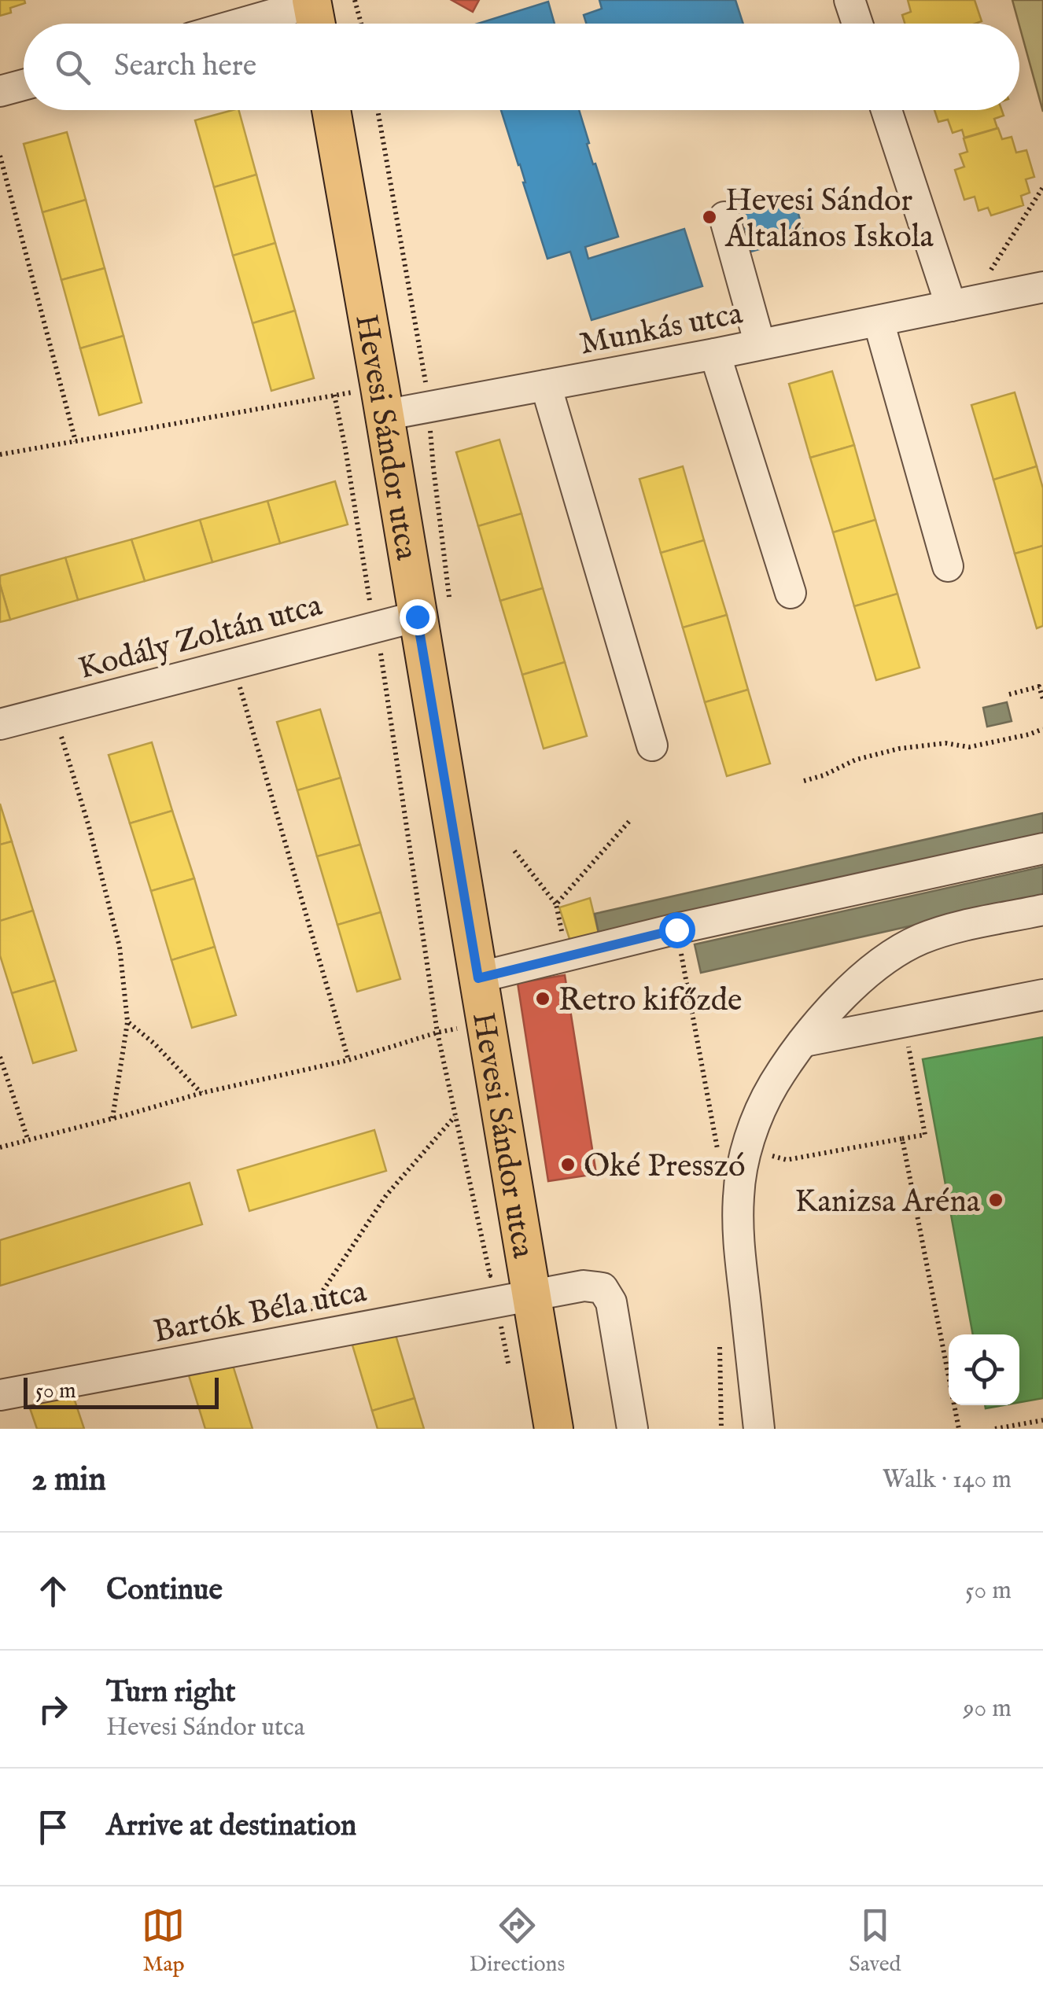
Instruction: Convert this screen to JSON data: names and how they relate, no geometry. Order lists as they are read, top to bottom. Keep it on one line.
{"streets":{"main road":["Hevesi Sándor utca"],"street":["Munkás utca","Kodály Zoltán utca","Bartók Béla utca"]},"crossings":[["Munkás utca","Hevesi Sándor utca"],["Hevesi Sándor utca","Kodály Zoltán utca"],["Hevesi Sándor utca","Bartók Béla utca"]],"places":["Hevesi Sándor Általános Iskola","Retro kifőzde","Oké Presszó","Kanizsa Aréna"],"scale_bar":"50 m","page":{"search":"Search here","scale":"50 m","heading":["2 min","Walk · 140 m"],"list":[["Continue","50 m"],["Turn right","Hevesi Sándor utca","90 m"],"Arrive at destination"],"nav":["Map","Directions","Saved"]}}
